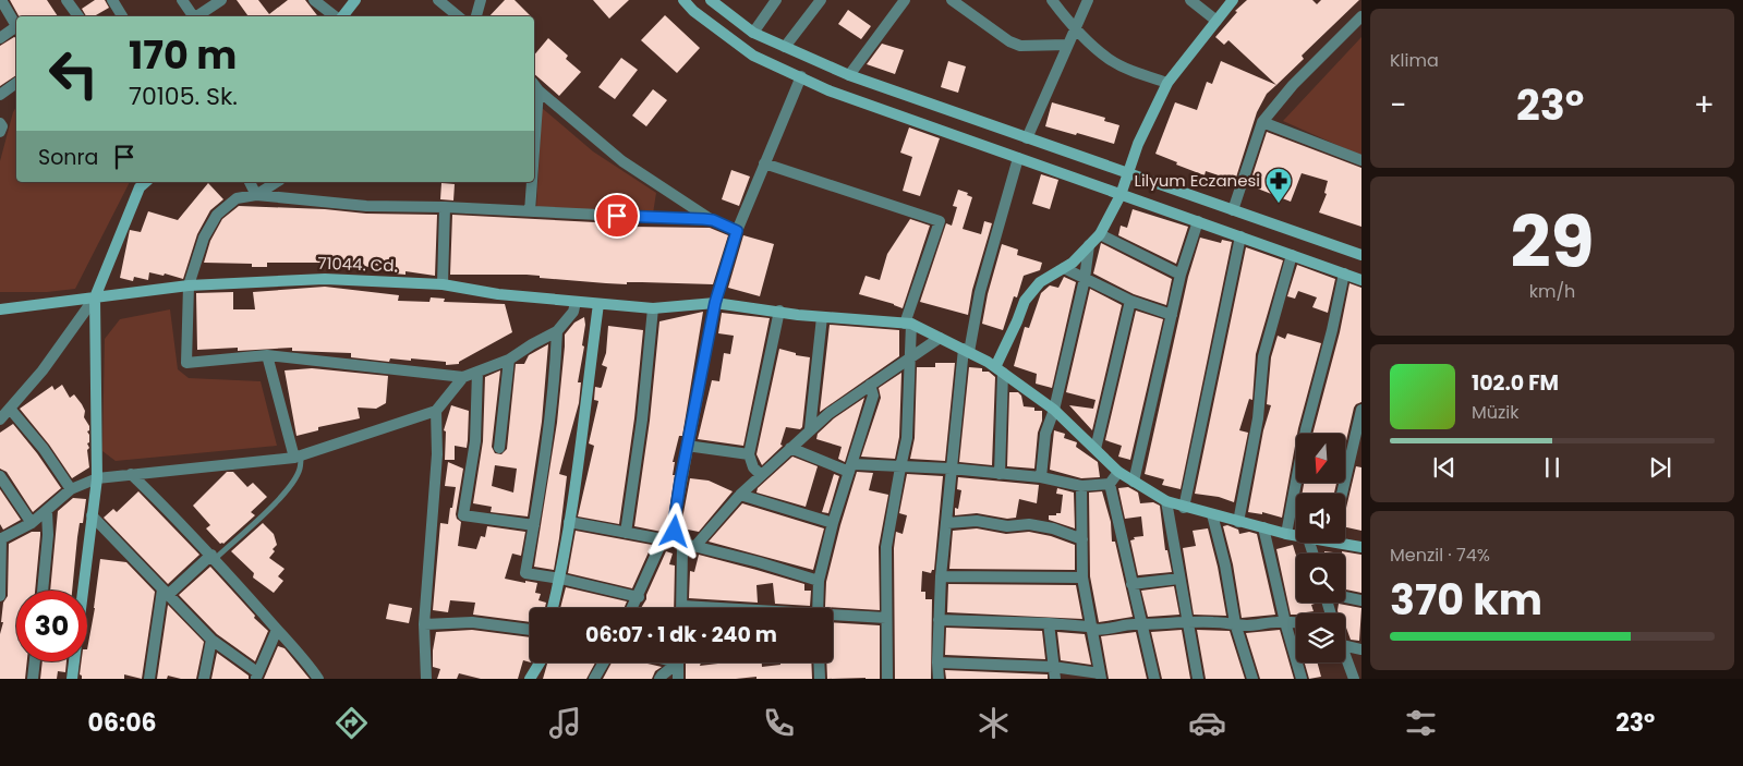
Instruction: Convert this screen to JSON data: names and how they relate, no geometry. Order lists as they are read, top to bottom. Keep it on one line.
{"streets":{"street":["71044. Cd."]},"places":{"pharmacy":["Lilyum Eczanesi"]},"north":"bottom","page":{"tile":["Klima",["29","km/h"],["Menzil · 74%","370 km"]],"turn":["170 m","70105. Sk."],"heat":["−","23°","+"],"then":"Sonra","song":["102.0 FM","Müzik"],"limit":"30","trip":"06:07 · 1 dk · 240 m","tabs":["06:06","23°"]}}
